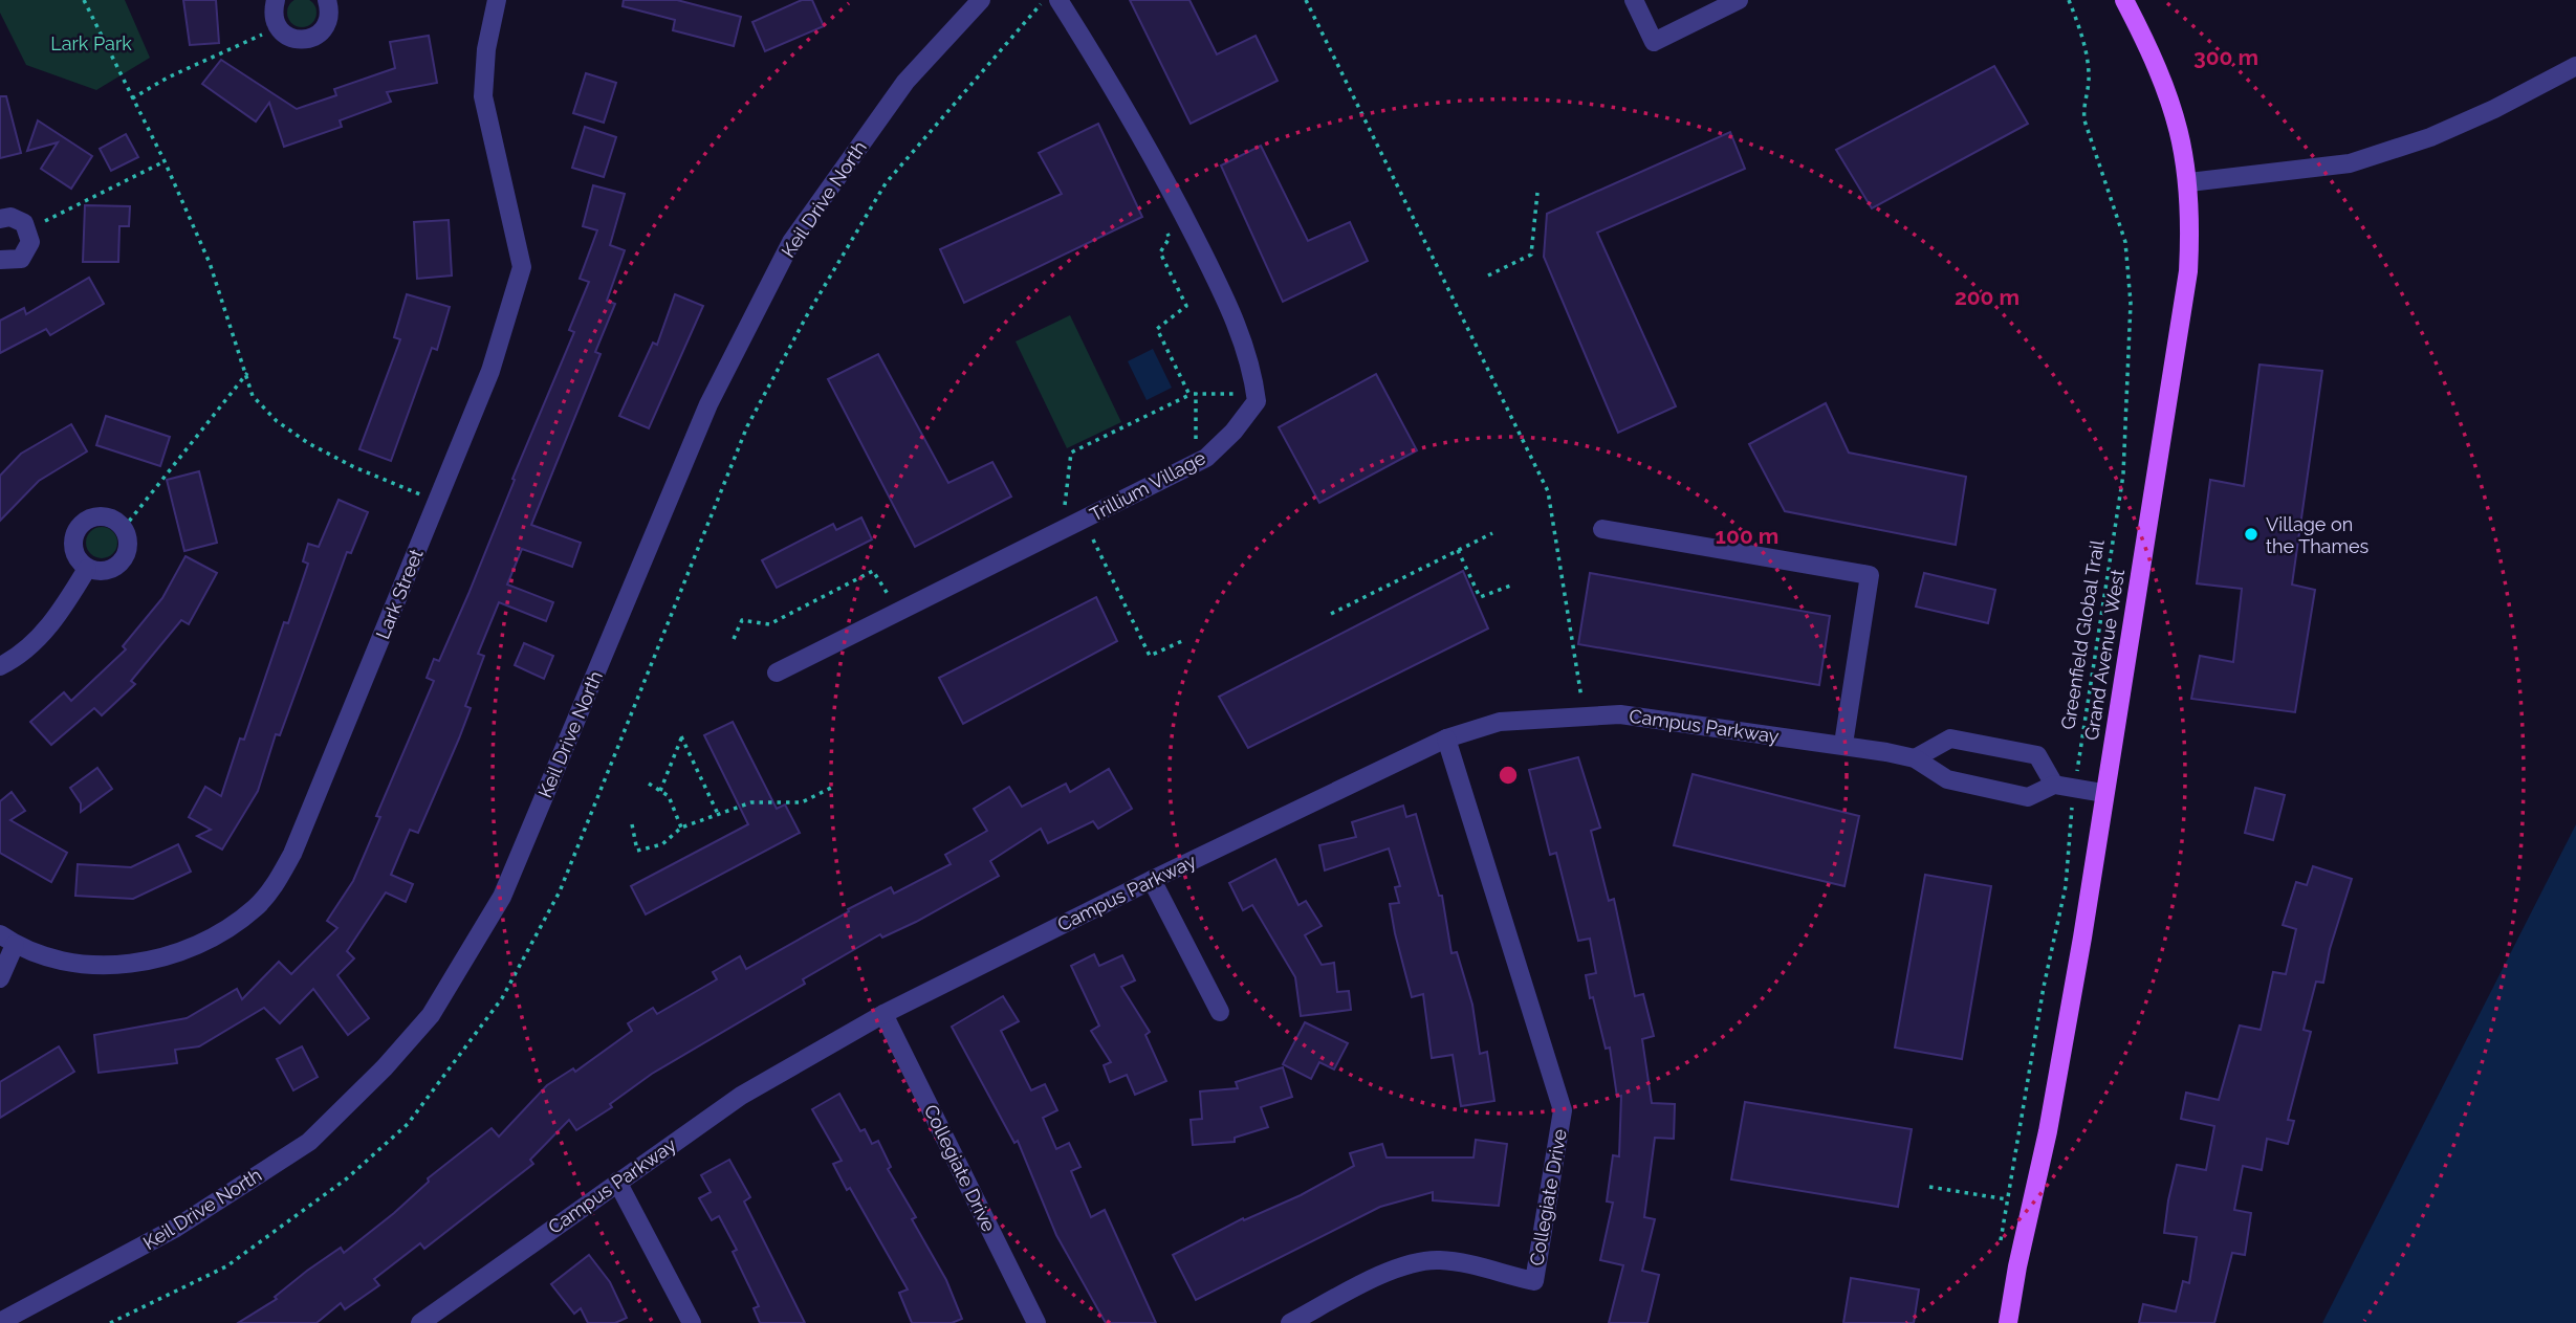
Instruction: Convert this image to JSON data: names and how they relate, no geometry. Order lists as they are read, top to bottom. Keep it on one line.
{"streets":{"main road":["Grand Avenue West"],"street":["Keil Drive North","Trillium Village","Lark Street","Campus Parkway","Collegiate Drive"],"path":["Greenfield Global Trail"]},"crossings":[["Greenfield Global Trail","Campus Parkway"],["Grand Avenue West","Campus Parkway"],["Campus Parkway","Collegiate Drive"]],"parks":["Lark Park"],"places":["Village on the Thames"],"rings":["300 m","200 m","100 m"]}
